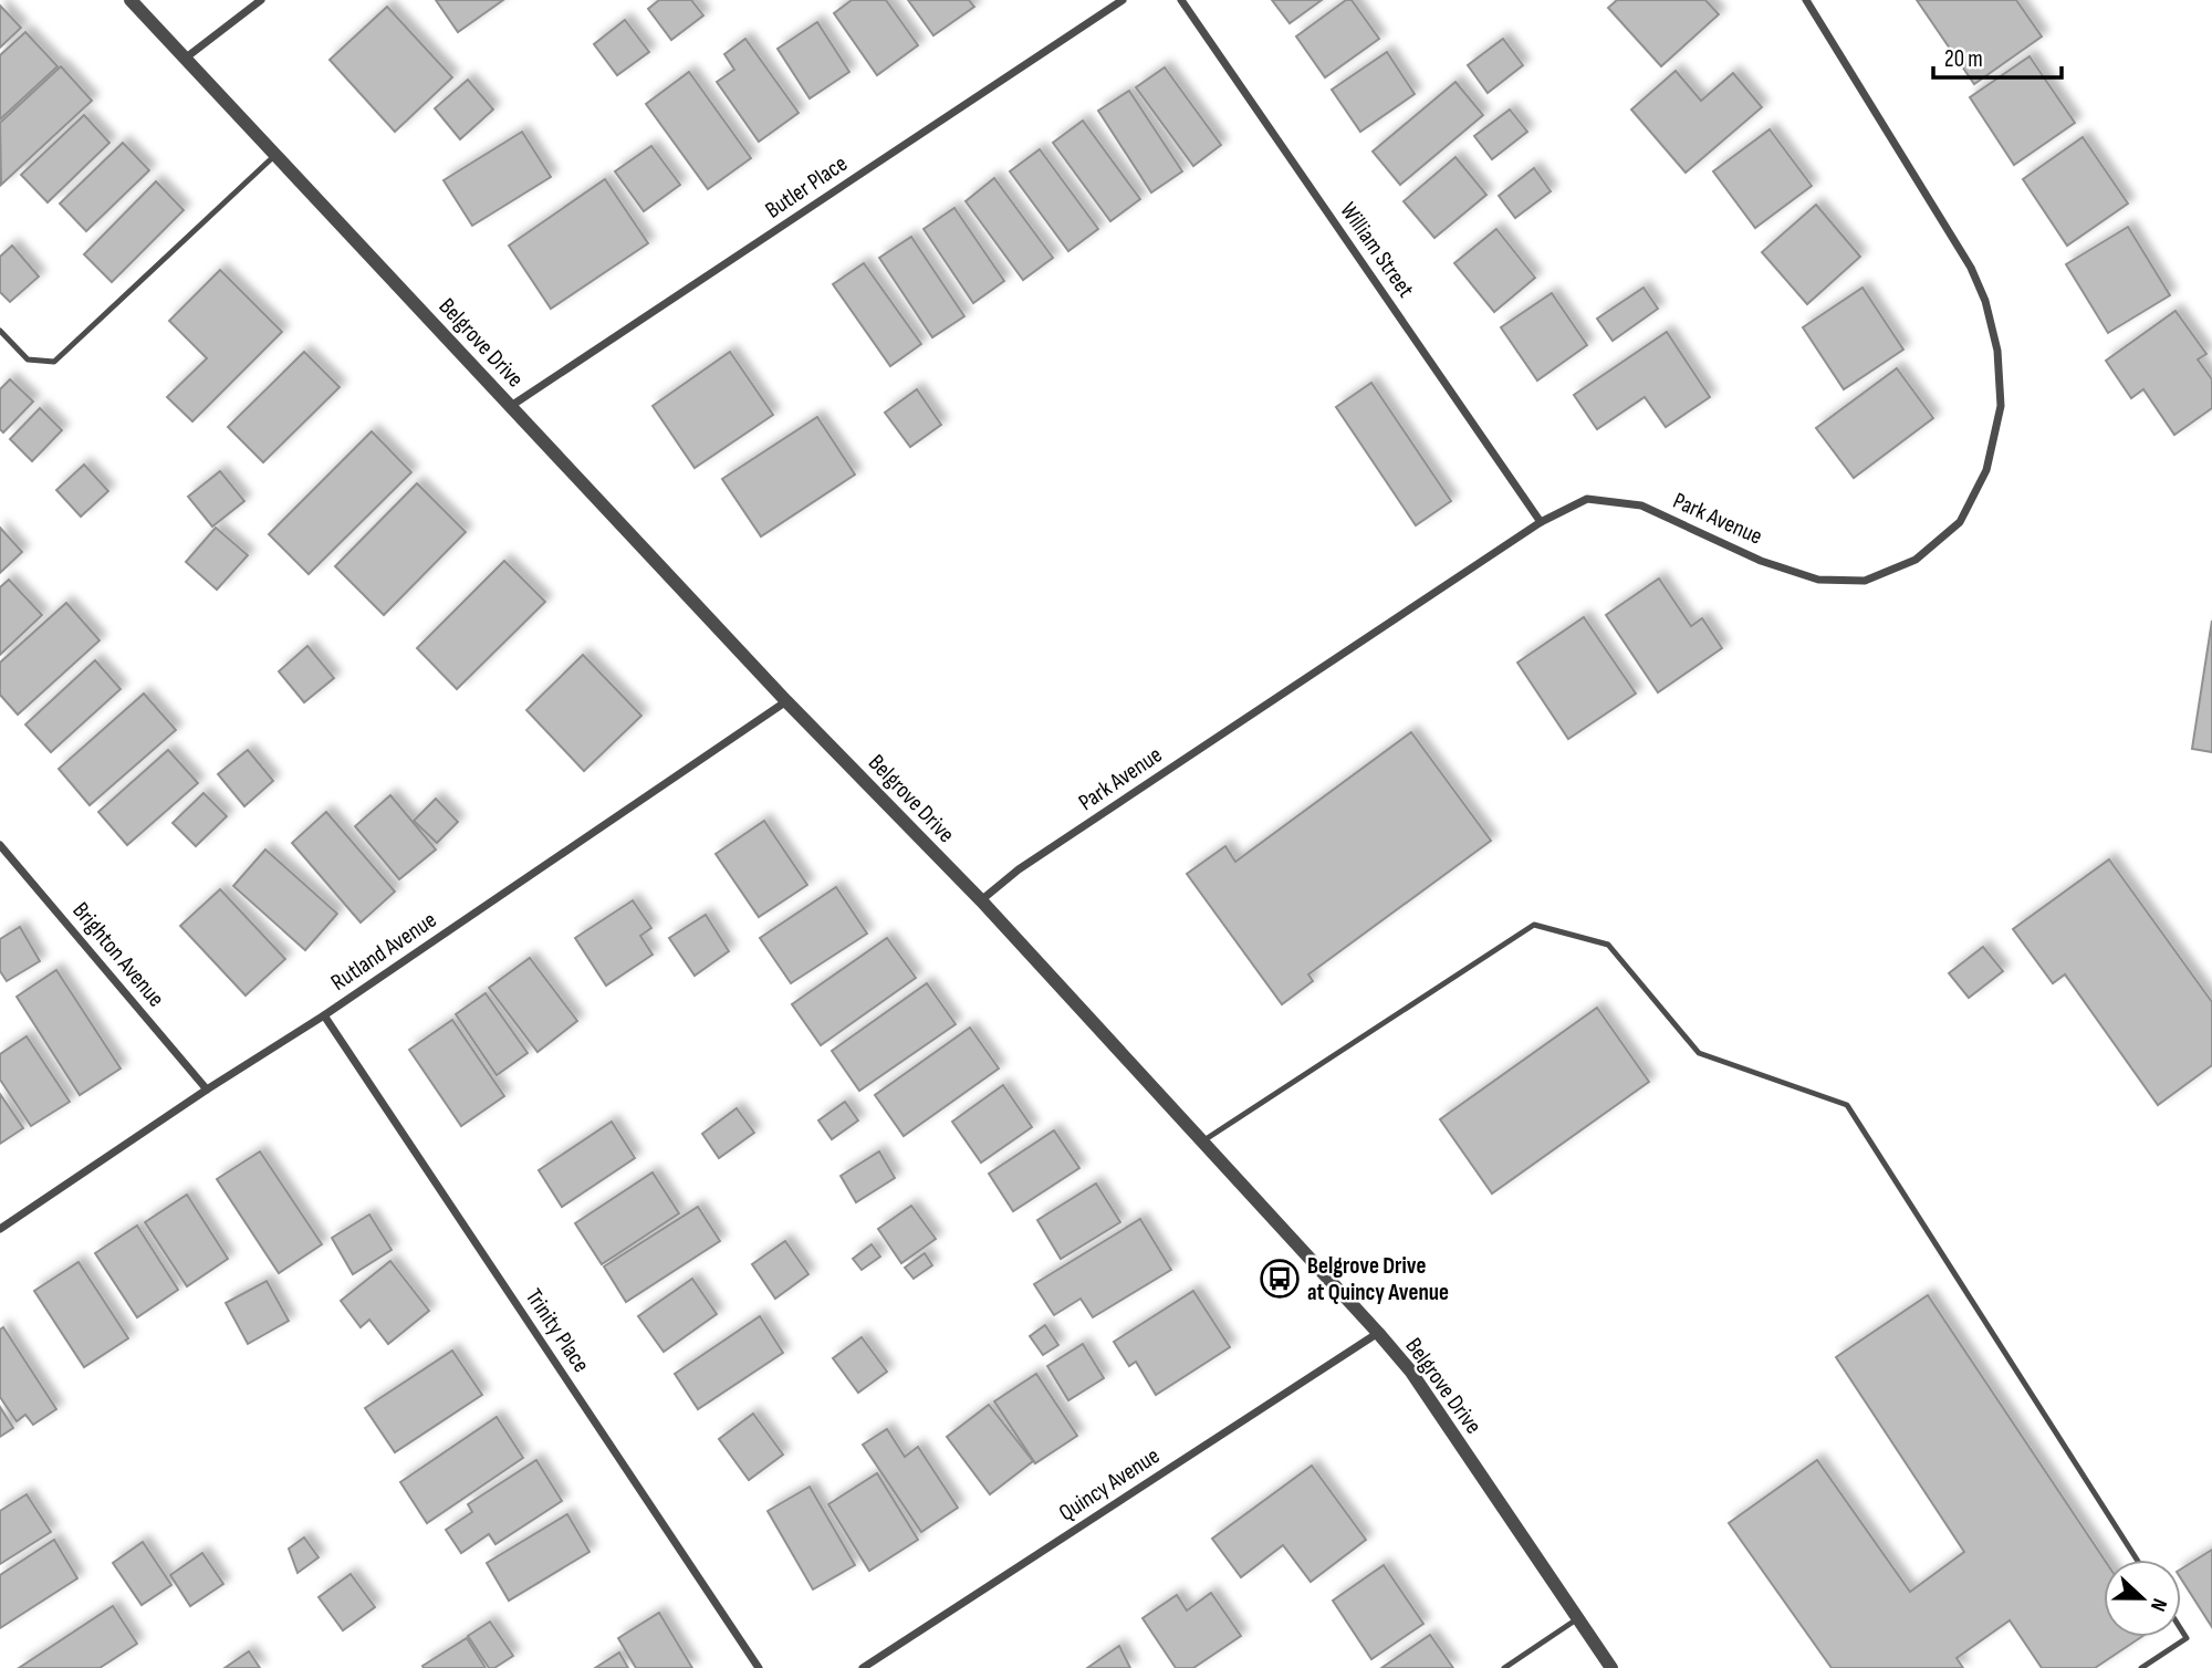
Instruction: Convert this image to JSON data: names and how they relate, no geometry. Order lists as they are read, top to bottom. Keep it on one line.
{"streets":{"street":["Butler Place","William Street","Belgrove Drive","Park Avenue","Rutland Avenue","Brighton Avenue","Trinity Place","Quincy Avenue"]},"crossings":[["Butler Place","Belgrove Drive"],["William Street","Park Avenue"],["Belgrove Drive","Park Avenue"],["Belgrove Drive","Rutland Avenue"],["Belgrove Drive","Quincy Avenue"],["Rutland Avenue","Brighton Avenue"],["Rutland Avenue","Trinity Place"]],"places":{"bus stop":["Belgrove Drive at Quincy Avenue"]},"scale_bar":"20 m","north":"right"}
